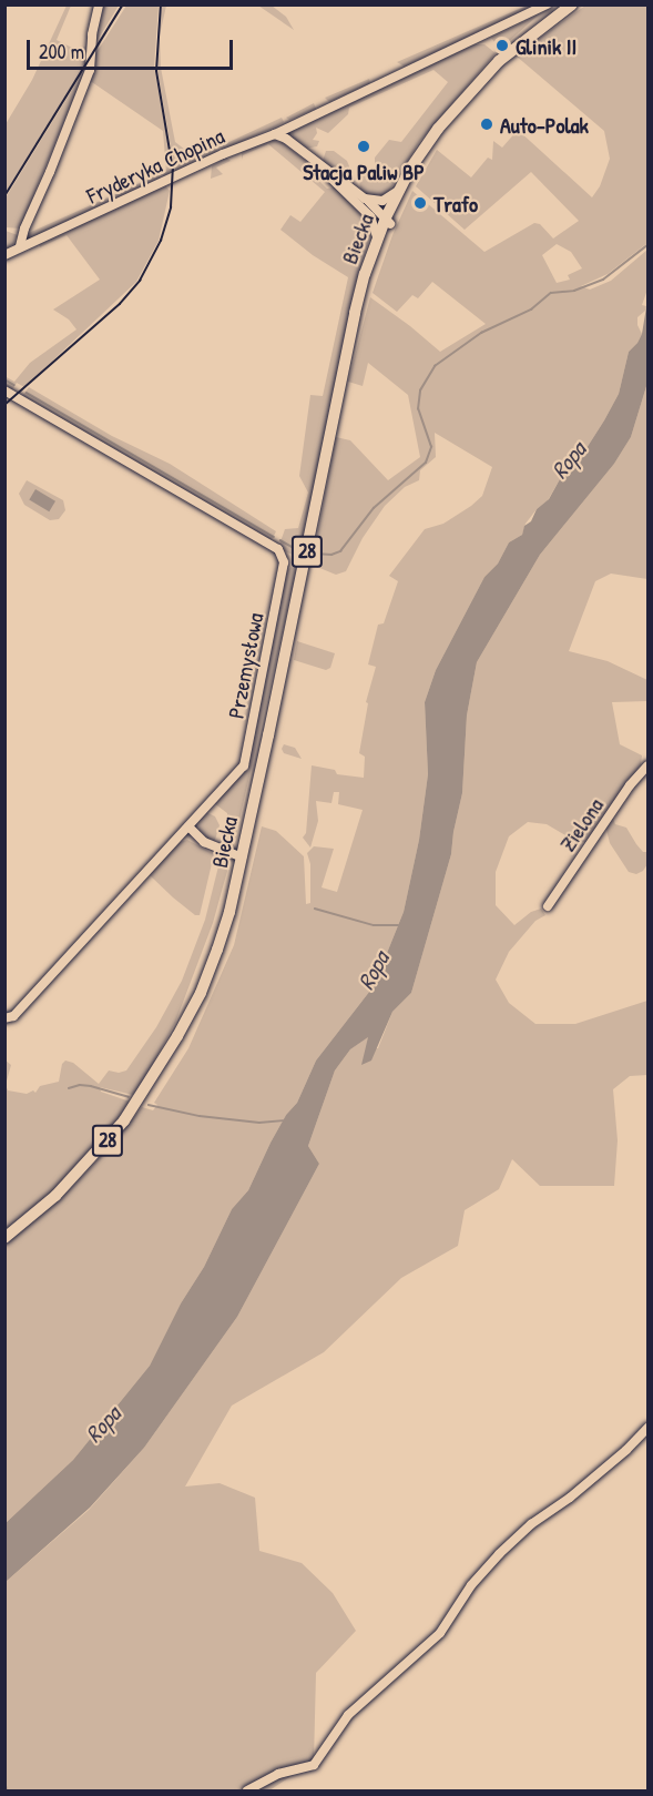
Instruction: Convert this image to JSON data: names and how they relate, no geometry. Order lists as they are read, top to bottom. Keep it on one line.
{"streets":{"main road":["Biecka","28"],"street":["Fryderyka Chopina","Przemysłowa","Zielona"]},"water":["Ropa"],"places":["Glinik II","Auto-Polak","Stacja Paliw BP","Trafo"],"scale_bar":"200 m"}
